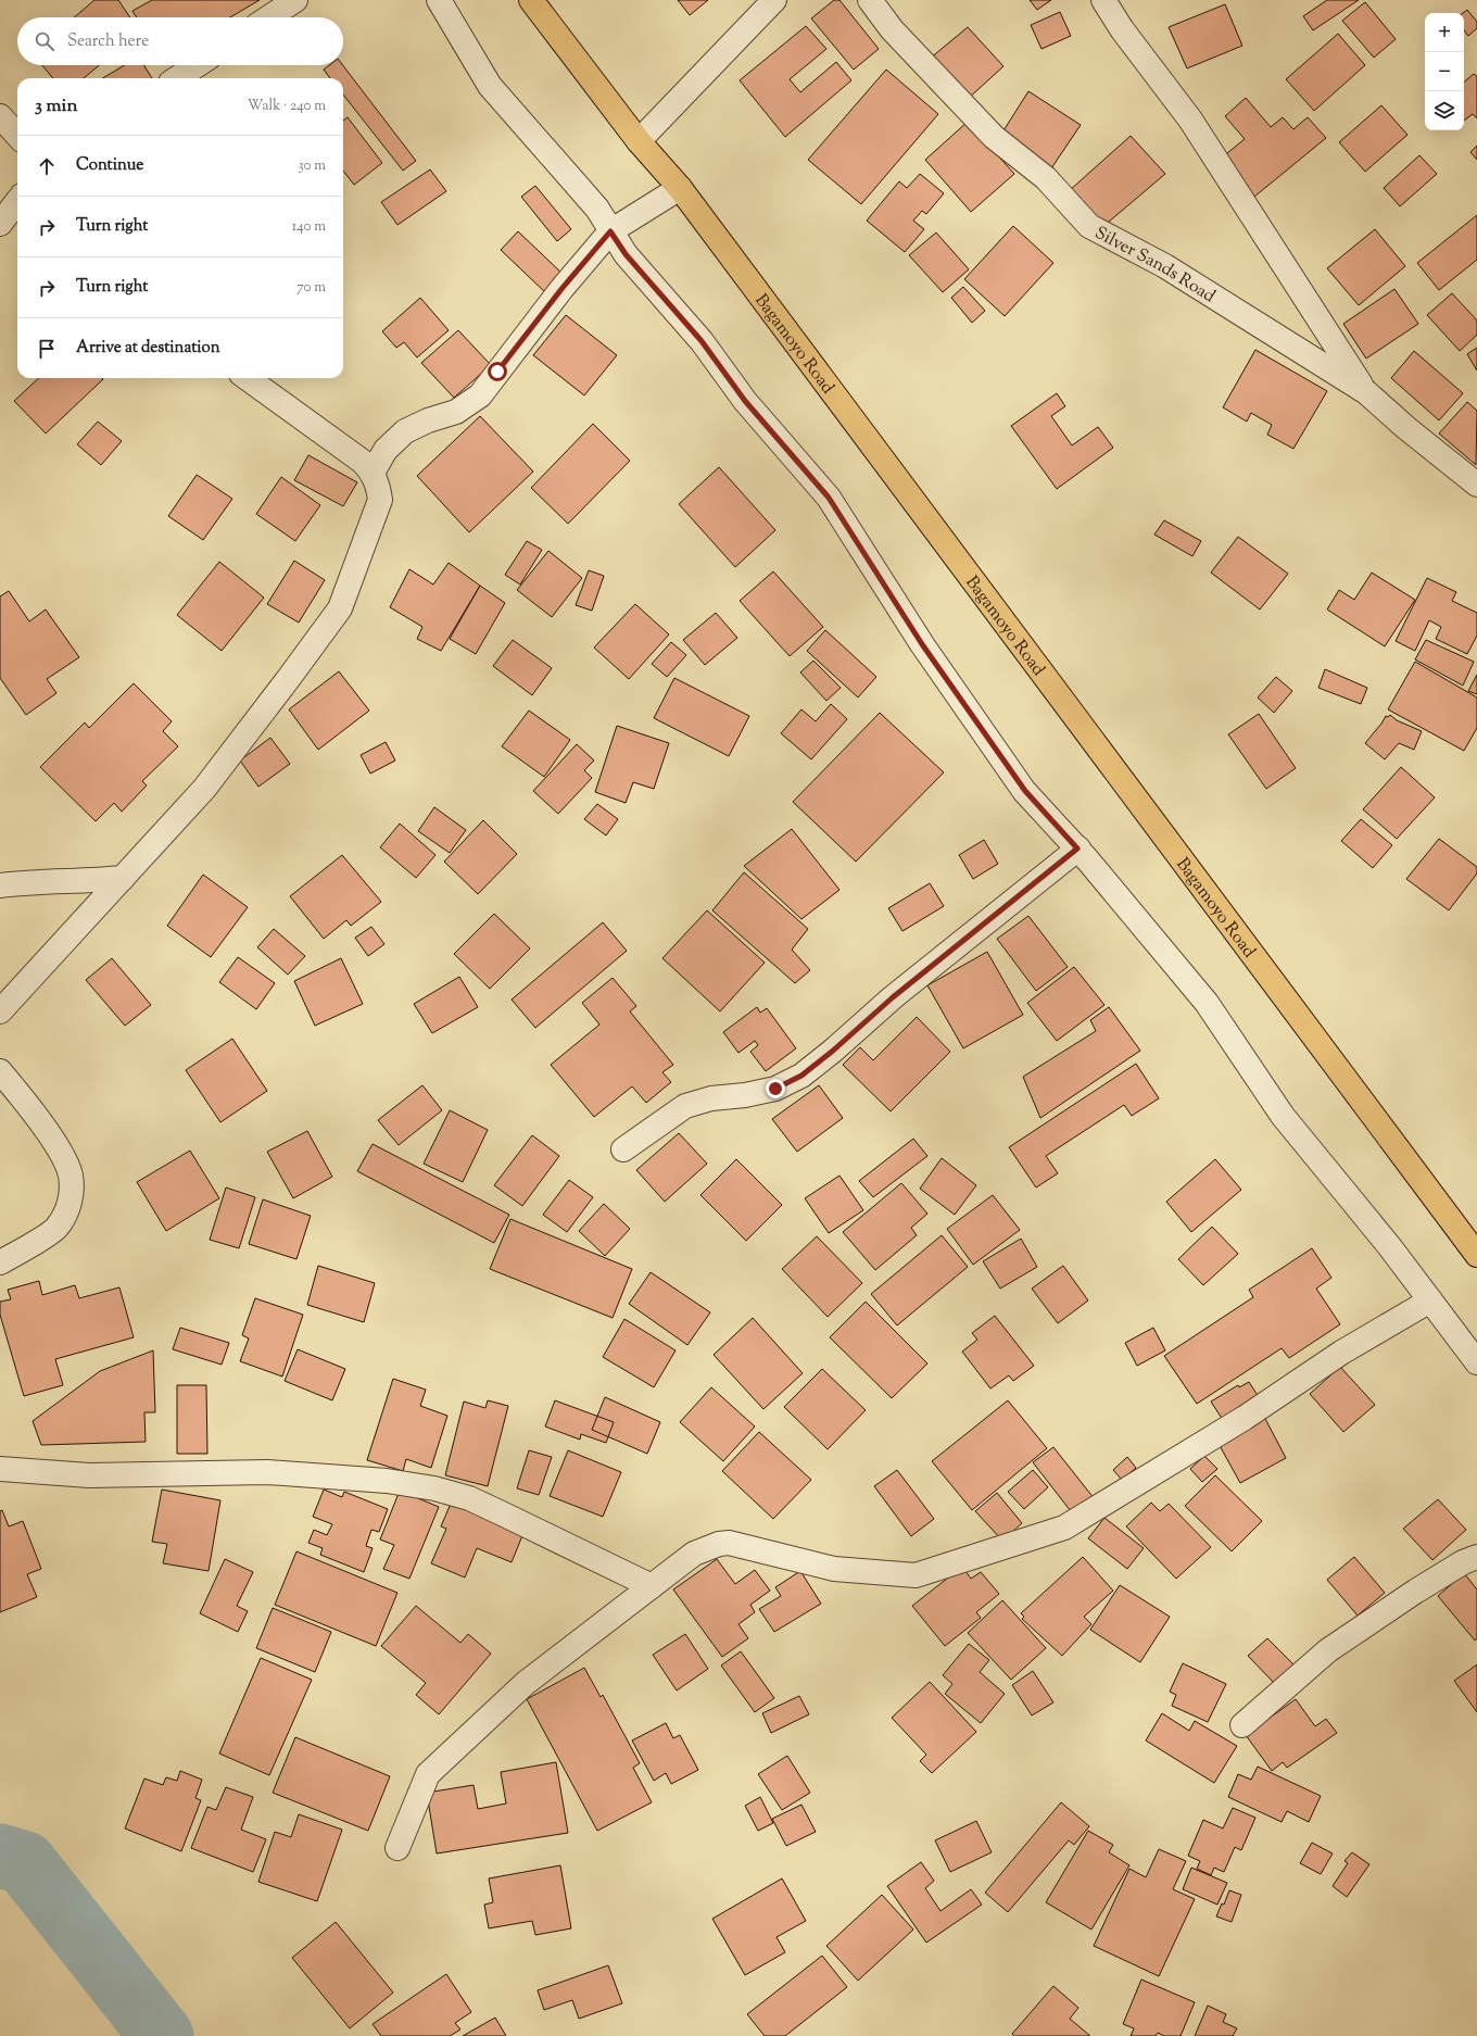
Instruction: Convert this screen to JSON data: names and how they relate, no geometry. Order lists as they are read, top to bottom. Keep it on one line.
{"streets":{"highway":["Bagamoyo Road"],"street":["Silver Sands Road"]},"page":{"map_buttons":["+","−"],"search":"Search here","heading":["3 min","Walk · 240 m"],"list":[["Continue","30 m"],["Turn right","140 m"],["Turn right","70 m"],"Arrive at destination"]}}
